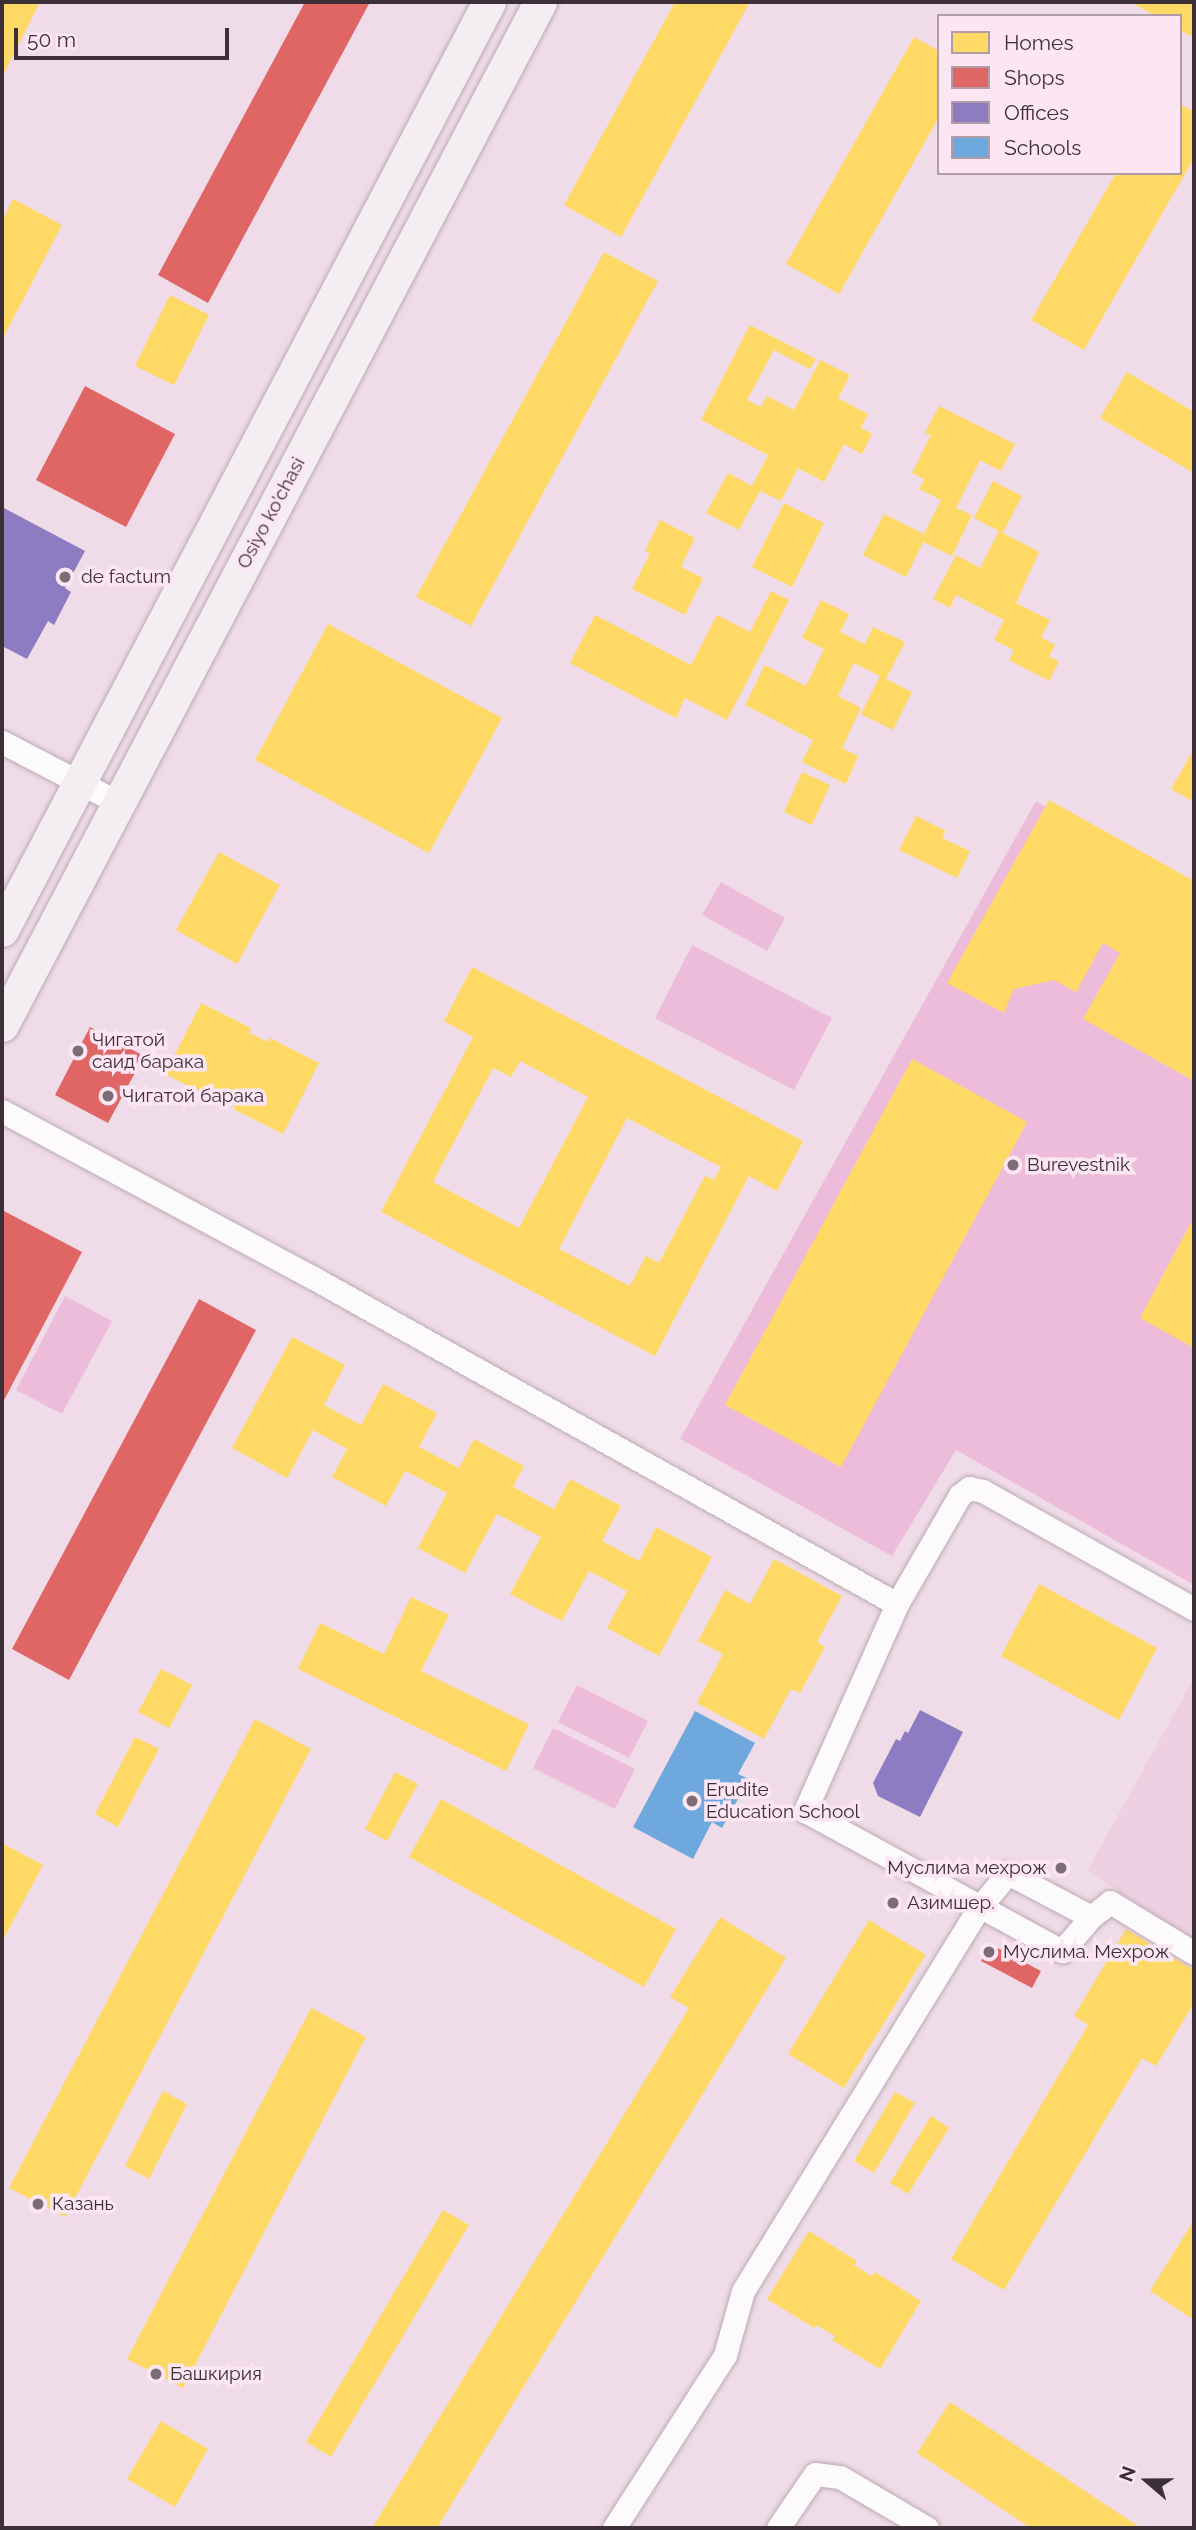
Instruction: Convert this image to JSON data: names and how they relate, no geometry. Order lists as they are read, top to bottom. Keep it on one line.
{"streets":{"main road":["Osiyo ko'chasi"]},"places":["de factum","Чигатой саид барака","Чигатой барака","Burevestnik","Erudite Education School","Муслима мехрож","Азимшер.","Муслима. Мехрож","Казань","Башкирия"],"legend":["Homes","Shops","Offices","Schools"],"scale_bar":"50 m","north":"left"}
